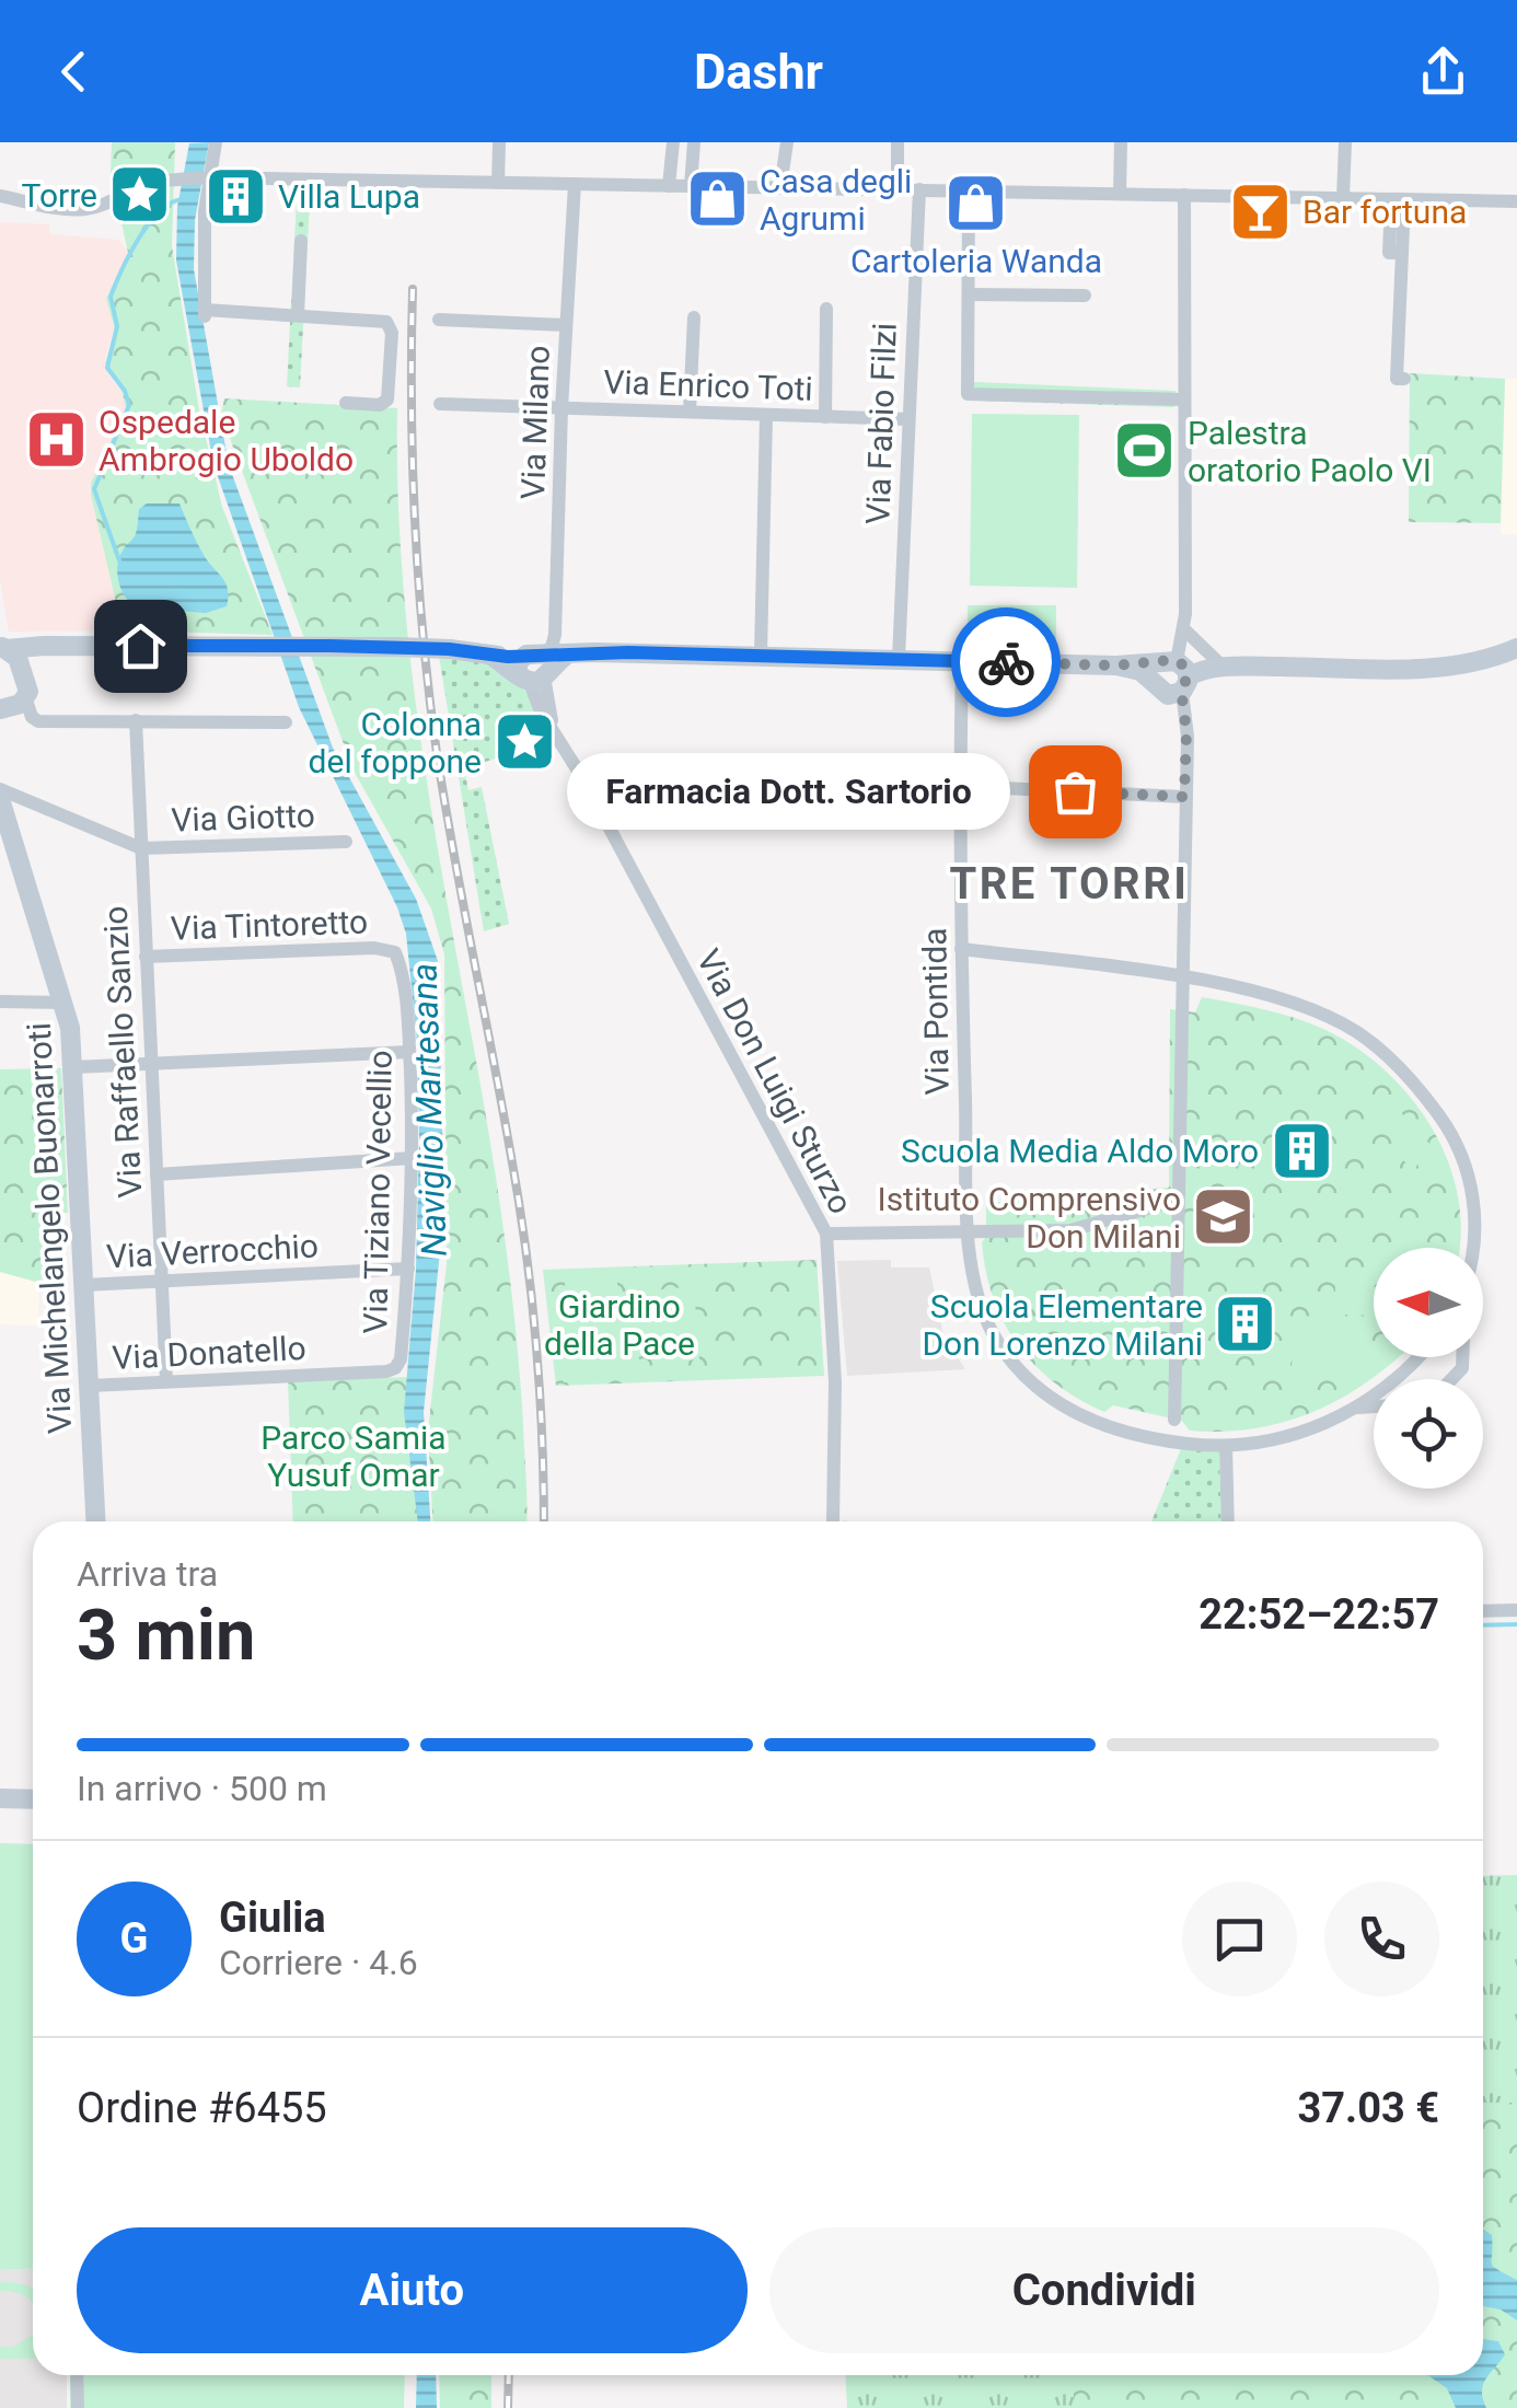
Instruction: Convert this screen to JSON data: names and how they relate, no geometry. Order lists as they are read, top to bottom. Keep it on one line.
{"streets":{"street":["Via Enrico Toti","Via Milano","Via Fabio Filzi","Via Giotto","Via Tintoretto","Via Pontida","Via Raffaello Sanzio","Via Don Luigi Sturzo","Via Tiziano Vecellio","Via Michelangelo Buonarroti","Via Verrocchio","Via Donatello"]},"crossings":[["Via Enrico Toti","Via Milano"],["Via Enrico Toti","Via Fabio Filzi"],["Via Milano","Via Don Luigi Sturzo"],["Via Giotto","Via Raffaello Sanzio"],["Via Tintoretto","Via Raffaello Sanzio"],["Via Tintoretto","Via Tiziano Vecellio"],["Via Raffaello Sanzio","Via Verrocchio"],["Via Raffaello Sanzio","Via Donatello"],["Via Tiziano Vecellio","Via Verrocchio"],["Via Tiziano Vecellio","Via Donatello"],["Via Michelangelo Buonarroti","Via Verrocchio"],["Via Michelangelo Buonarroti","Via Donatello"]],"districts":["TRE TORRI"],"water":["Naviglio Martesana"],"parks":["Giardino della Pace","Parco Samia Yusuf Omar"],"places":{"place":["Torre","Colonna del foppone"],"building":["Villa Lupa","Scuola Media Aldo Moro","Scuola Elementare Don Lorenzo Milani"],"shop":["Casa degli Agrumi","Cartoleria Wanda"],"bar":["Bar fortuna"],"hospital":["Ospedale Ambrogio Uboldo"],"sports":["Palestra oratorio Paolo VI"],"other":["Farmacia Dott. Sartorio"],"school or university":["Istituto Comprensivo Don Milani"]},"north":"left","page":{"header":"Dashr","bubble":"Farmacia Dott. Sartorio","heading":["3 min","Arriva tra","22:52–22:57"],"panel":["Giulia","Corriere · 4.6","Ordine #6455","37.03 €"],"bar":"In arrivo · 500 m","round":"G","buttons":["Aiuto","Condividi"]}}
